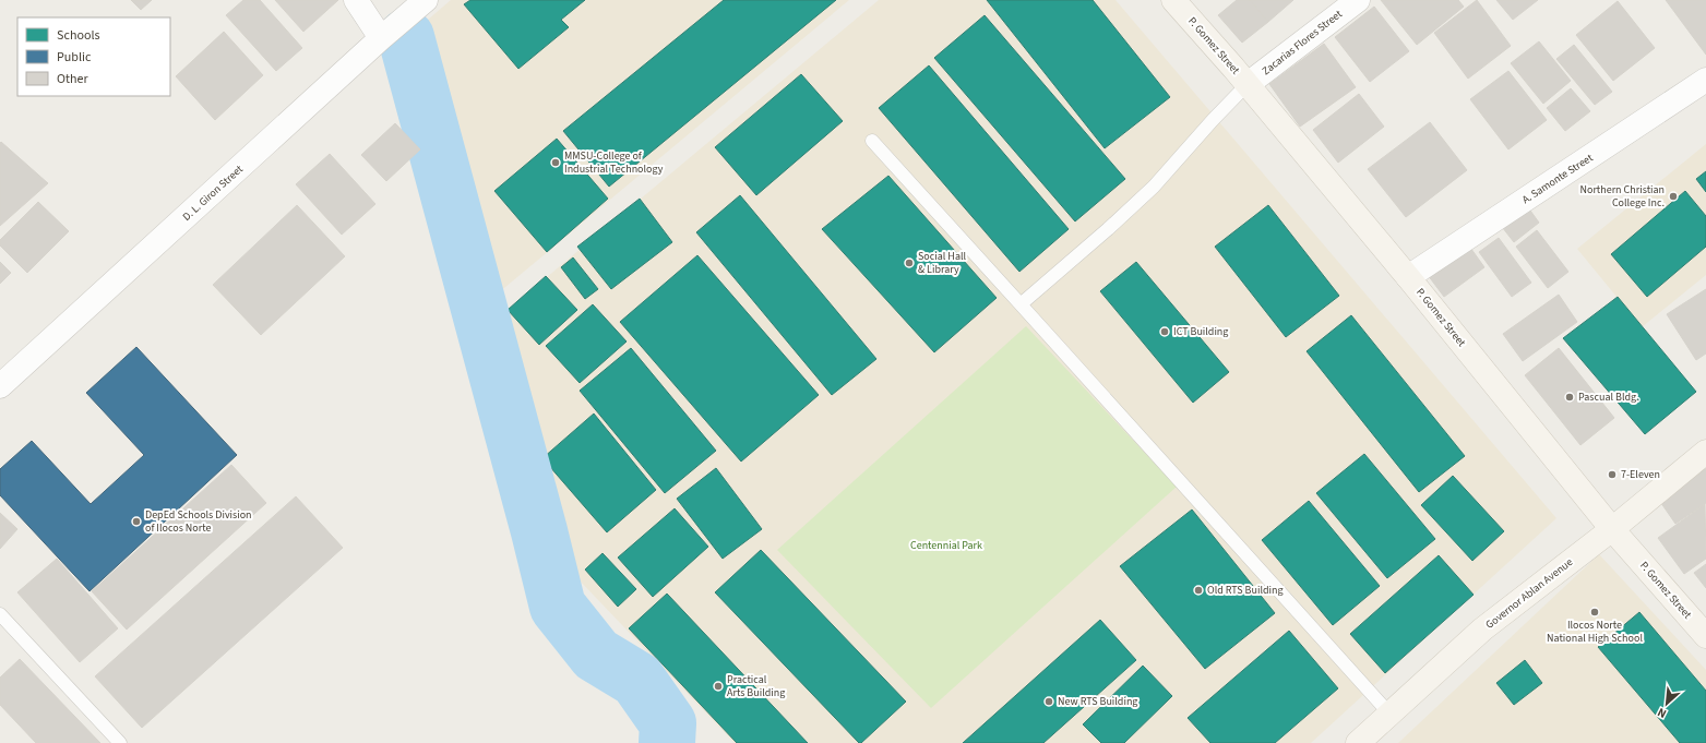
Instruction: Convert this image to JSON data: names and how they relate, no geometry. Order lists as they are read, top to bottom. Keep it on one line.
{"streets":{"main road":["P. Gomez Street","Governor Ablan Avenue"],"street":["Zacarias Flores Street","A. Samonte Street","D. L. Giron Street"]},"crossings":[["Zacarias Flores Street","P. Gomez Street"],["P. Gomez Street","A. Samonte Street"],["P. Gomez Street","Governor Ablan Avenue"]],"parks":["Centennial Park"],"places":["MMSU-College of Industrial Technology","Northern Christian College Inc.","Social Hall & Library","ICT Building","Pascual Bldg.","7-Eleven","DepEd Schools Division of Ilocos Norte","Old RTS Building","Ilocos Norte National High School","Practical Arts Building","New RTS Building"],"legend":["Schools","Public","Other"],"north":"bottom left"}
